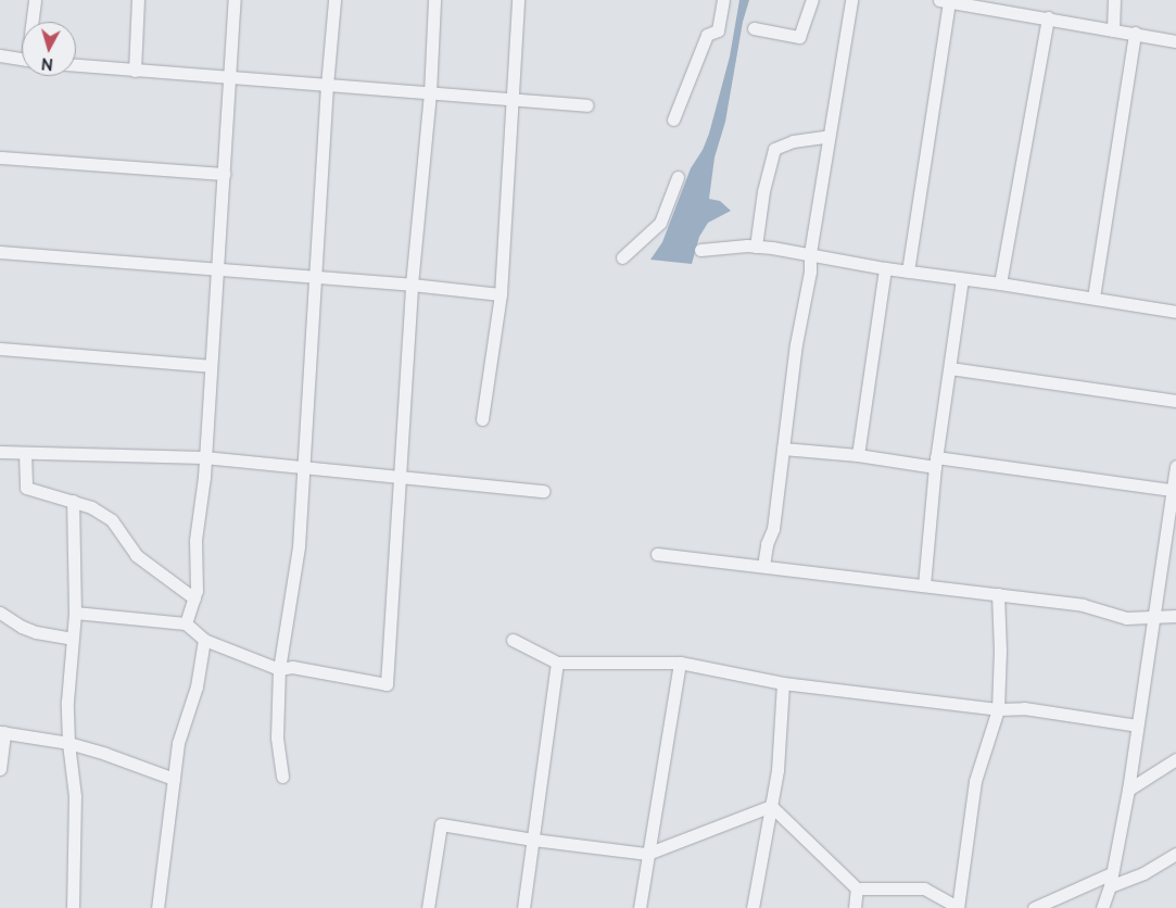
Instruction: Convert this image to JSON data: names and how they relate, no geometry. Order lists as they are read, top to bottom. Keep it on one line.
{"north":"bottom"}
